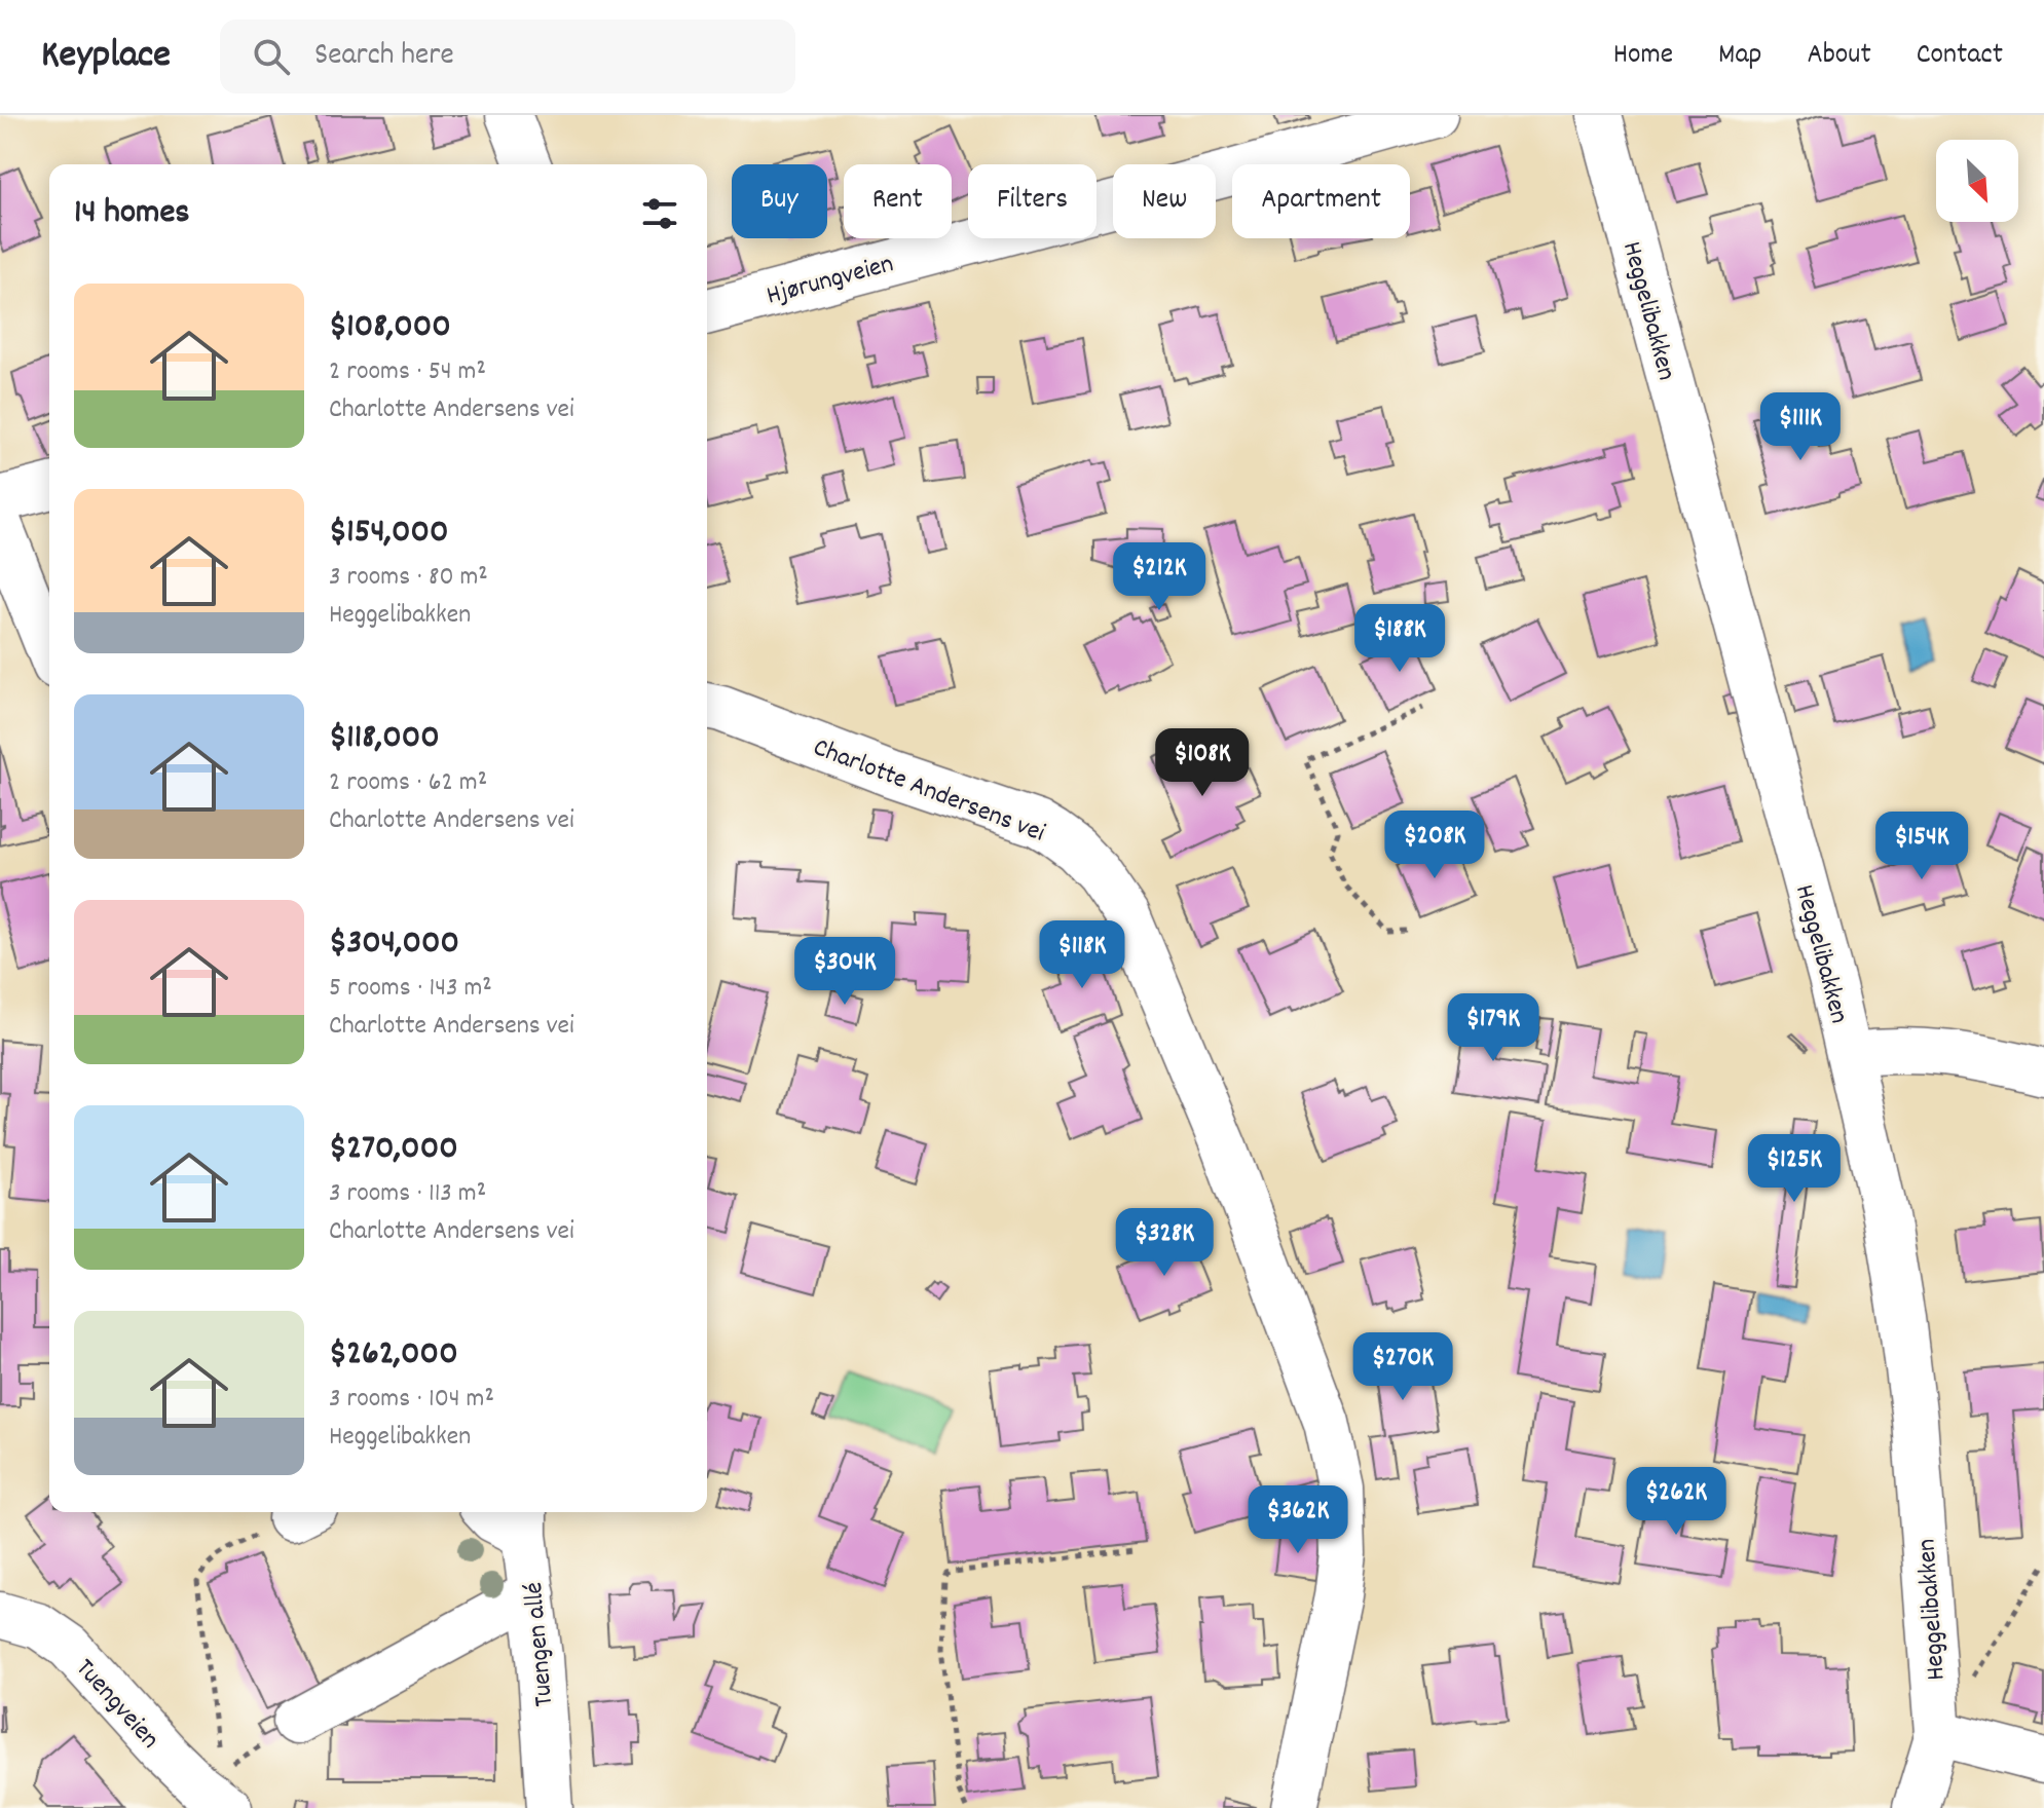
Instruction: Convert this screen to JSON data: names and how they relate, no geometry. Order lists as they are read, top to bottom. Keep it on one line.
{"streets":{"street":["Hjørungveien","Heggelibakken","Charlotte Andersens vei","Tuengen allé","Tuengveien"]},"north":"bottom right","page":{"header":"Keyplace","search":"Search here","nav":["Home","Map","About","Contact"],"chip":["Buy","Rent","Filters","New","Apartment"],"heading":"14 homes","list":[{"name":"$108,000","note":"2 rooms · 54 m² · Charlotte Andersens vei"},{"name":"$154,000","note":"3 rooms · 80 m² · Heggelibakken"},{"name":"$118,000","note":"2 rooms · 62 m² · Charlotte Andersens vei"},{"name":"$304,000","note":"5 rooms · 143 m² · Charlotte Andersens vei"},{"name":"$270,000","note":"3 rooms · 113 m² · Charlotte Andersens vei"},{"name":"$262,000","note":"3 rooms · 104 m² · Heggelibakken"}],"price":["$111K","$212K","$188K","$108K","$208K","$154K","$118K","$304K","$179K","$125K","$328K","$270K","$262K","$362K"]}}
